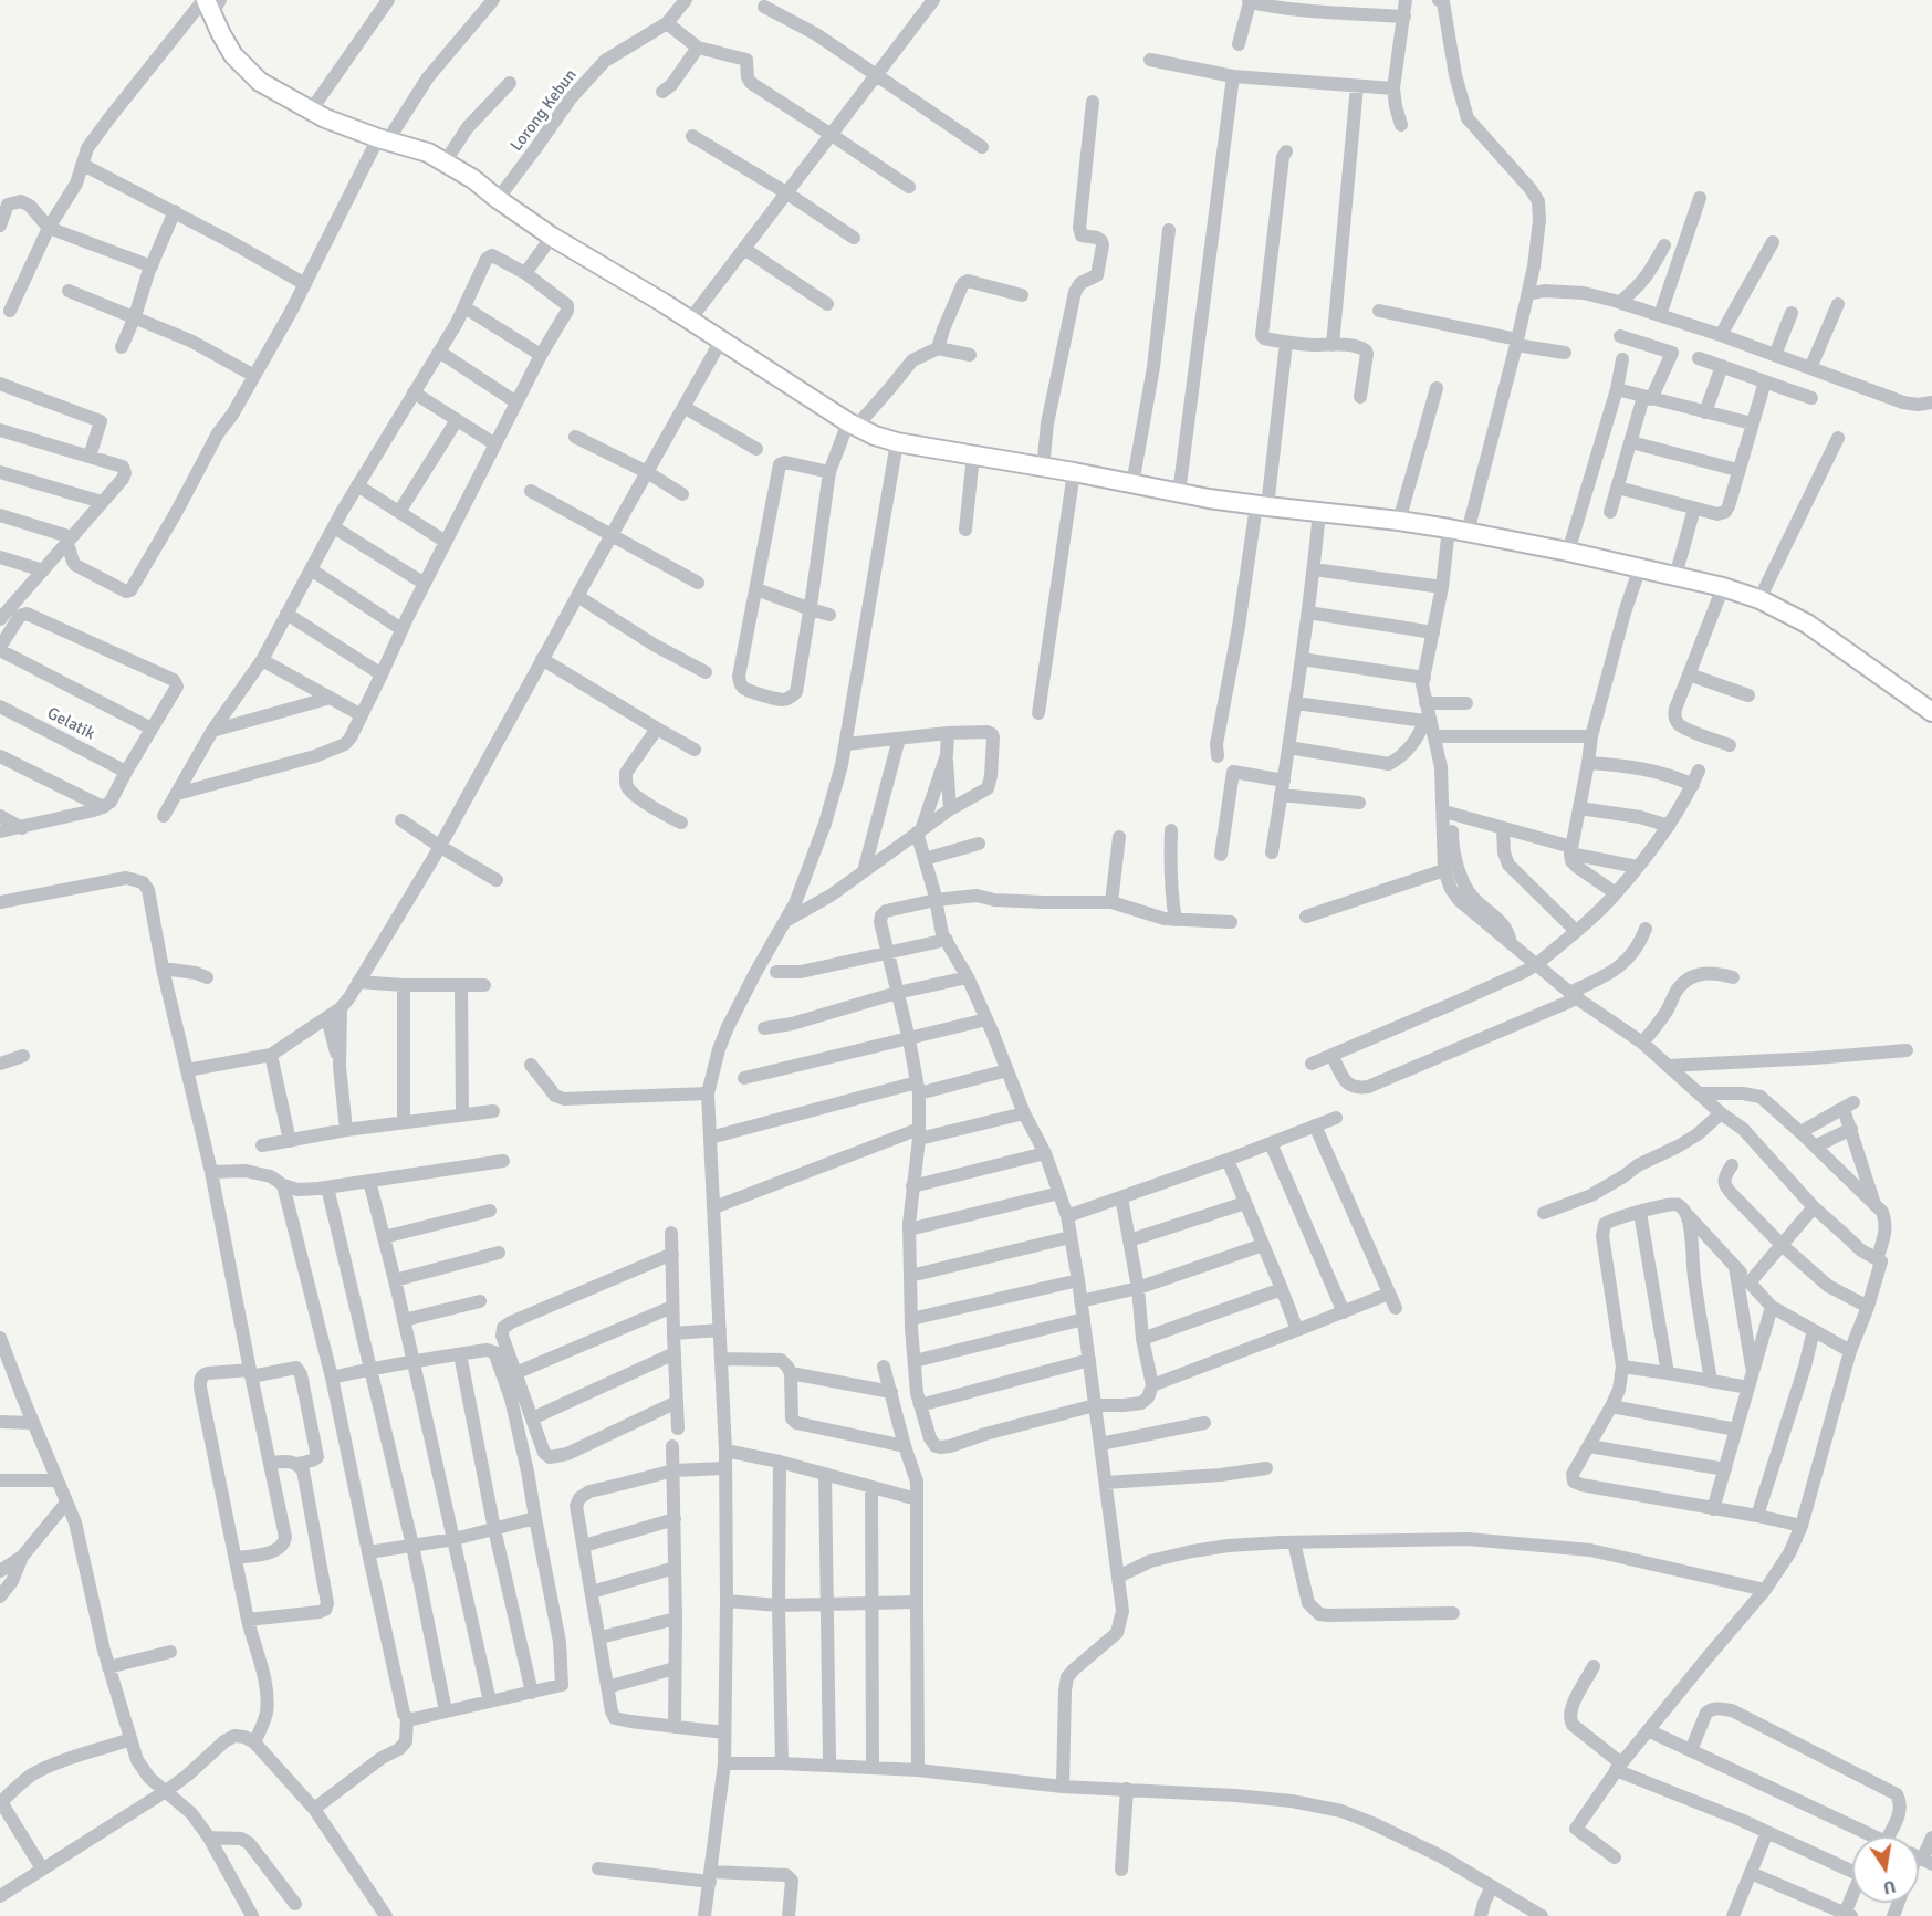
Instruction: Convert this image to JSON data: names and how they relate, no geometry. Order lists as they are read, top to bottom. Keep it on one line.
{"streets":{"street":["Lorong Kebun","Gelatik"]},"north":"bottom"}
